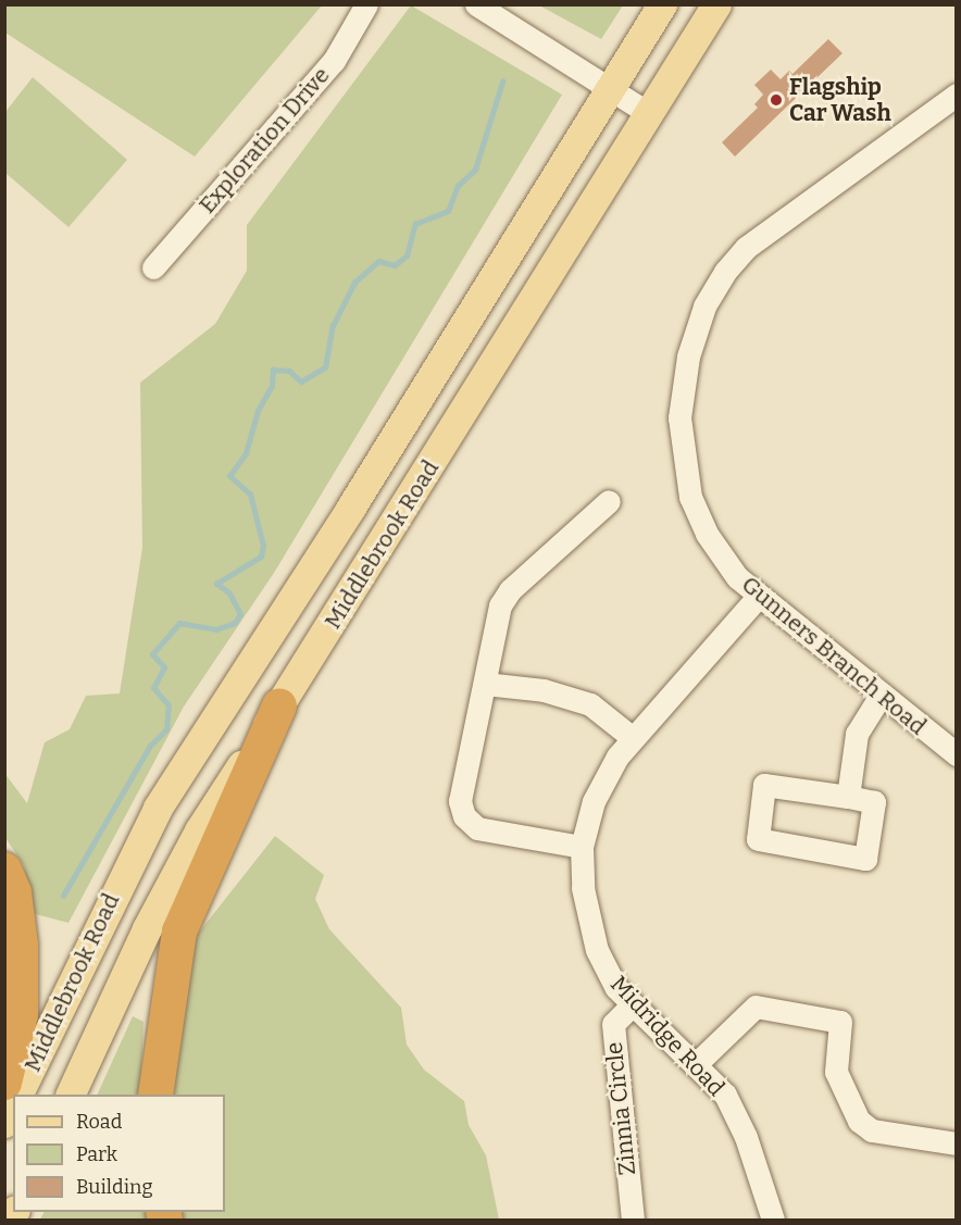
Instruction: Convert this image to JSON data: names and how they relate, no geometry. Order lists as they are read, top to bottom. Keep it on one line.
{"streets":{"main road":["Middlebrook Road"],"street":["Exploration Drive","Gunners Branch Road","Midridge Road","Zinnia Circle"]},"crossings":[["Gunners Branch Road","Midridge Road"],["Midridge Road","Zinnia Circle"]],"places":["Flagship Car Wash"],"legend":["Road","Park","Building"]}
